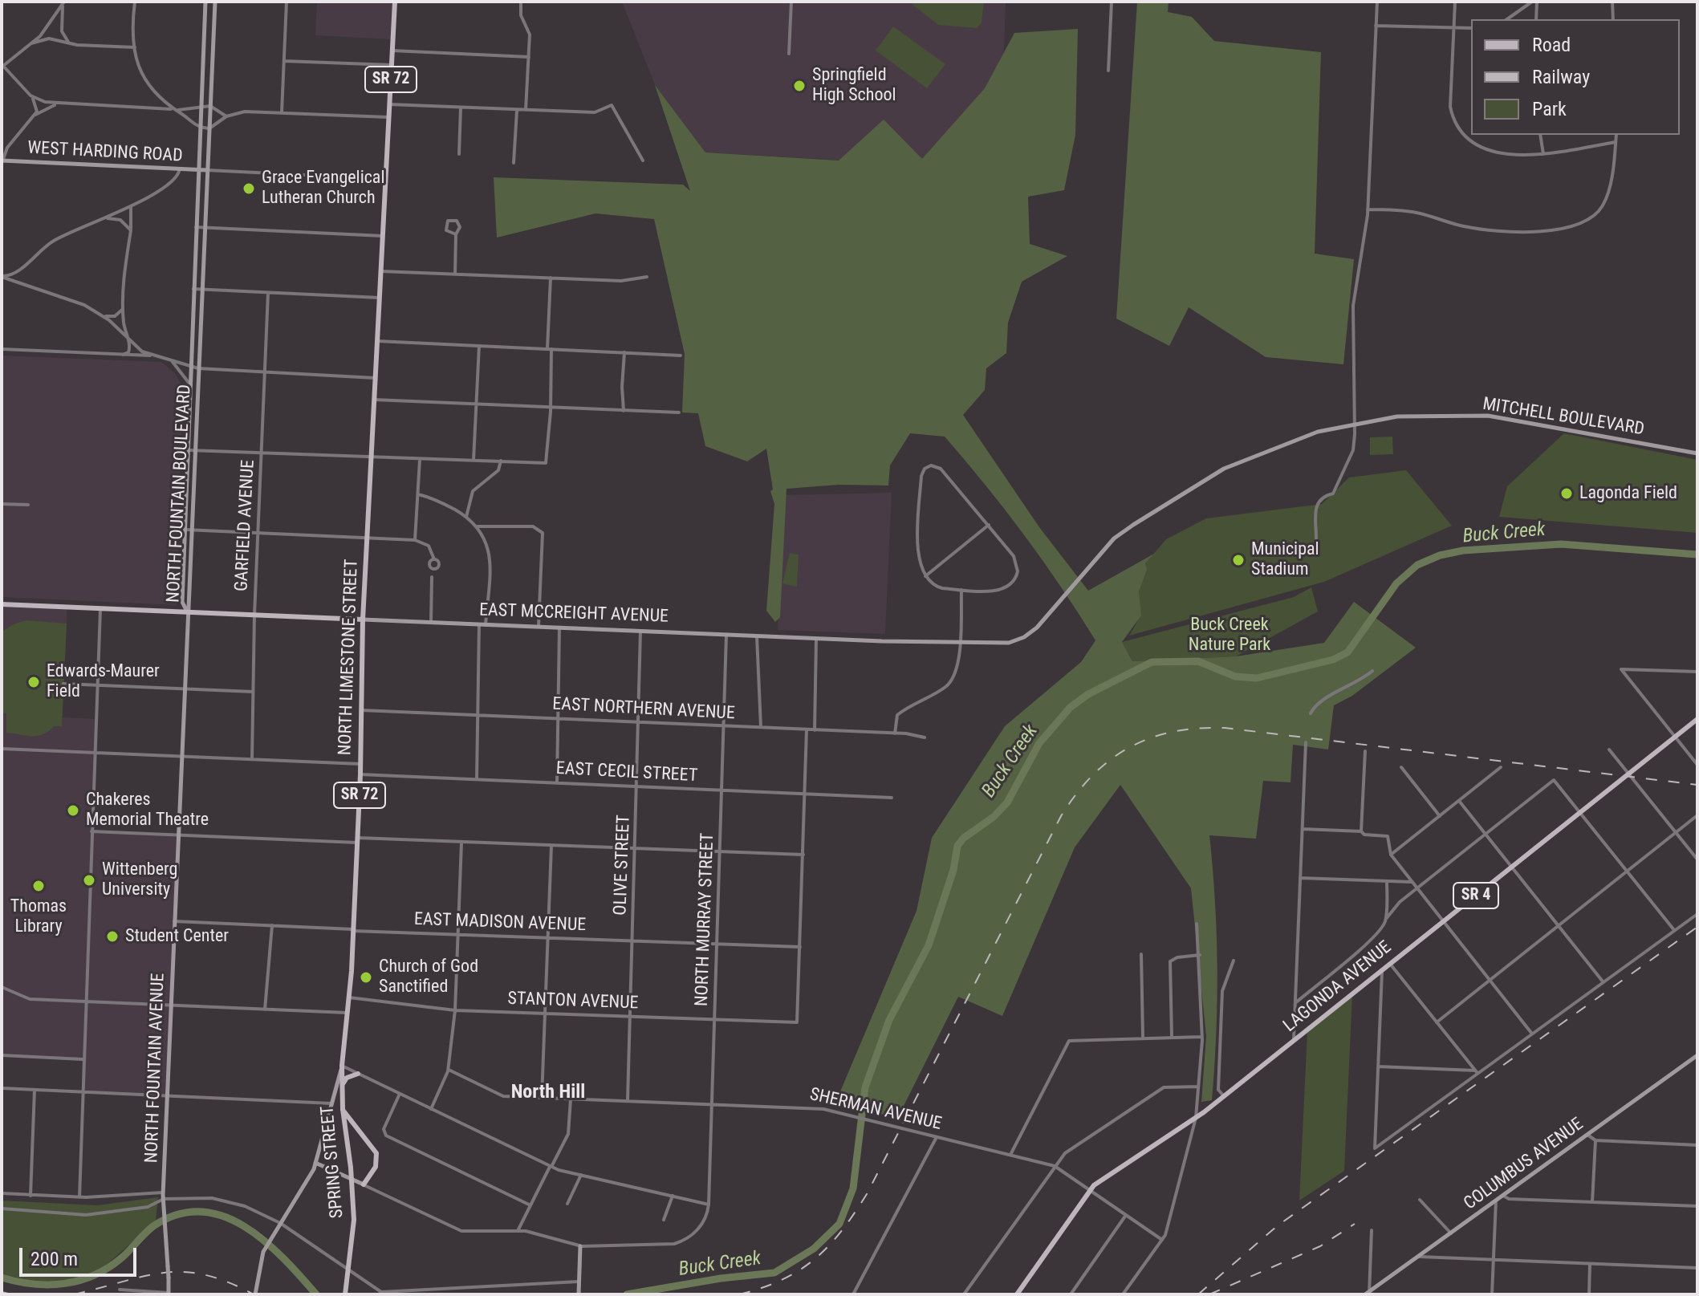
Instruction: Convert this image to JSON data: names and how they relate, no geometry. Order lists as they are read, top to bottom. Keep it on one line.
{"streets":{"main road":["SR 72","EAST MCCREIGHT AVENUE","NORTH LIMESTONE STREET","SR 4","LAGONDA AVENUE","SPRING STREET"],"street":["WEST HARDING ROAD","MITCHELL BOULEVARD","NORTH FOUNTAIN BOULEVARD","GARFIELD AVENUE","EAST NORTHERN AVENUE","EAST CECIL STREET","OLIVE STREET","NORTH MURRAY STREET","EAST MADISON AVENUE","STANTON AVENUE","NORTH FOUNTAIN AVENUE","SHERMAN AVENUE","COLUMBUS AVENUE"]},"crossings":[["WEST HARDING ROAD","NORTH FOUNTAIN BOULEVARD"],["MITCHELL BOULEVARD","EAST MCCREIGHT AVENUE"],["NORTH FOUNTAIN BOULEVARD","EAST MCCREIGHT AVENUE"],["NORTH FOUNTAIN BOULEVARD","NORTH FOUNTAIN AVENUE"],["GARFIELD AVENUE","EAST MCCREIGHT AVENUE"],["EAST MCCREIGHT AVENUE","NORTH LIMESTONE STREET"],["EAST MCCREIGHT AVENUE","OLIVE STREET"],["EAST MCCREIGHT AVENUE","NORTH MURRAY STREET"],["EAST MCCREIGHT AVENUE","NORTH FOUNTAIN AVENUE"],["NORTH LIMESTONE STREET","EAST NORTHERN AVENUE"],["NORTH LIMESTONE STREET","EAST CECIL STREET"],["NORTH LIMESTONE STREET","EAST MADISON AVENUE"],["NORTH LIMESTONE STREET","STANTON AVENUE"],["NORTH LIMESTONE STREET","SPRING STREET"],["EAST NORTHERN AVENUE","OLIVE STREET"],["EAST NORTHERN AVENUE","NORTH MURRAY STREET"],["EAST CECIL STREET","OLIVE STREET"],["EAST CECIL STREET","NORTH MURRAY STREET"],["OLIVE STREET","EAST MADISON AVENUE"],["OLIVE STREET","STANTON AVENUE"],["OLIVE STREET","SHERMAN AVENUE"],["NORTH MURRAY STREET","EAST MADISON AVENUE"],["NORTH MURRAY STREET","STANTON AVENUE"],["NORTH MURRAY STREET","SHERMAN AVENUE"],["EAST MADISON AVENUE","STANTON AVENUE"],["EAST MADISON AVENUE","NORTH FOUNTAIN AVENUE"],["LAGONDA AVENUE","SHERMAN AVENUE"]],"districts":["North Hill"],"water":["Buck Creek"],"parks":["Buck Creek Nature Park"],"places":["Springfield High School","Grace Evangelical Lutheran Church","Lagonda Field","Municipal Stadium","Edwards-Maurer Field","Chakeres Memorial Theatre","Wittenberg University","Thomas Library","Student Center","Church of God Sanctified"],"legend":["Road","Railway","Park"],"scale_bar":"200 m"}
